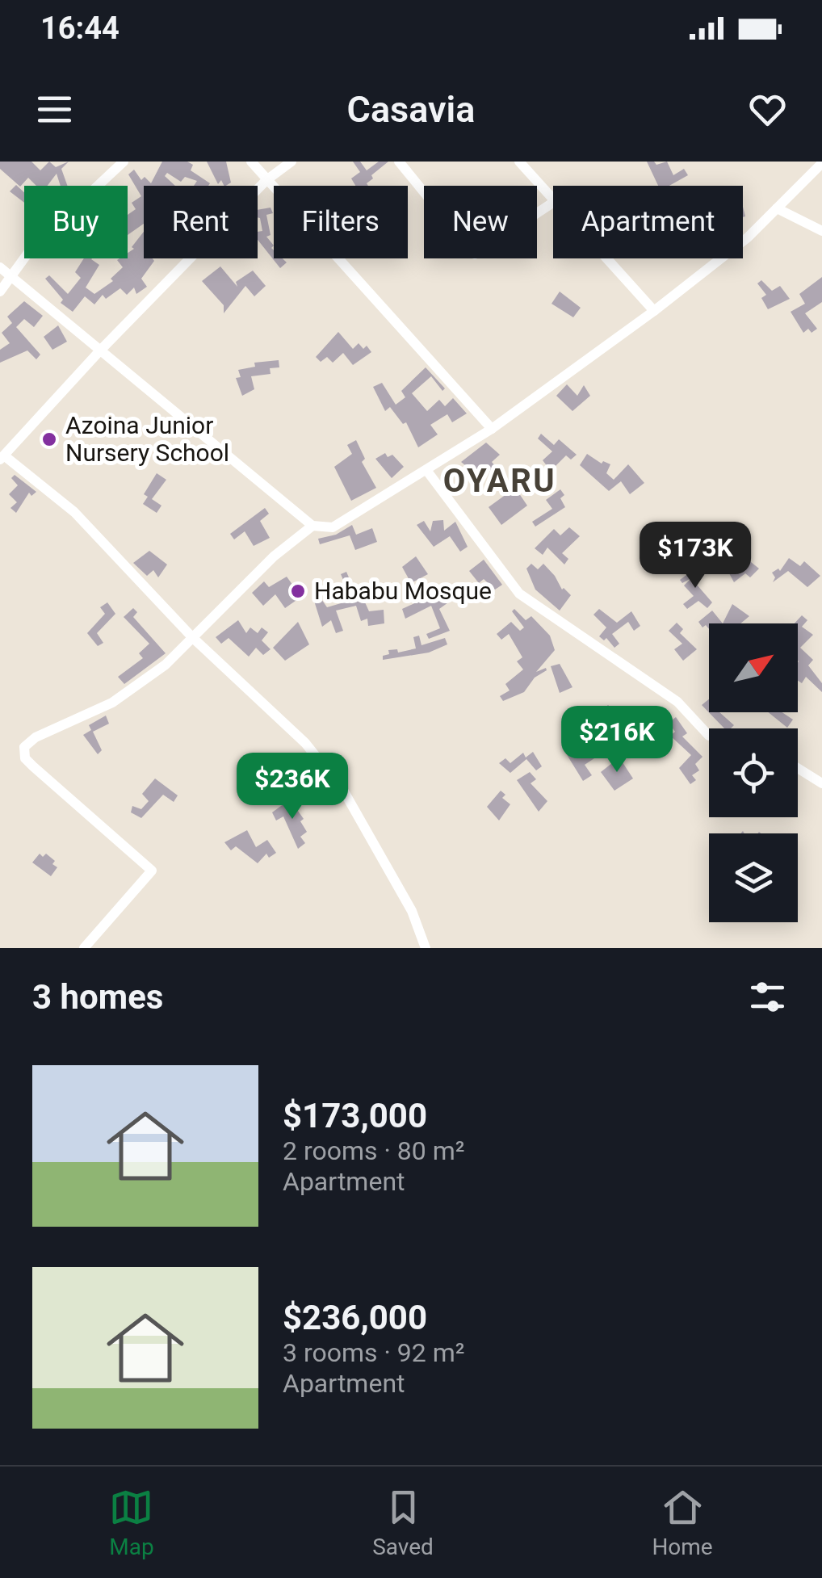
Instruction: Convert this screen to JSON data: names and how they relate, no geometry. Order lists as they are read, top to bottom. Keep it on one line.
{"districts":["OYARU"],"places":["Azoina Junior Nursery School","Hababu Mosque"],"north":"top right","page":{"status":"16:44","header":"Casavia","chip":["Buy","Rent","Filters","New","Apartment"],"price":["$173K","$216K","$236K"],"heading":"3 homes","list":[{"name":"$173,000","note":"2 rooms · 80 m² · Apartment"},{"name":"$236,000","note":"3 rooms · 92 m² · Apartment"}],"tabs":["Map","Saved","Home"]}}
